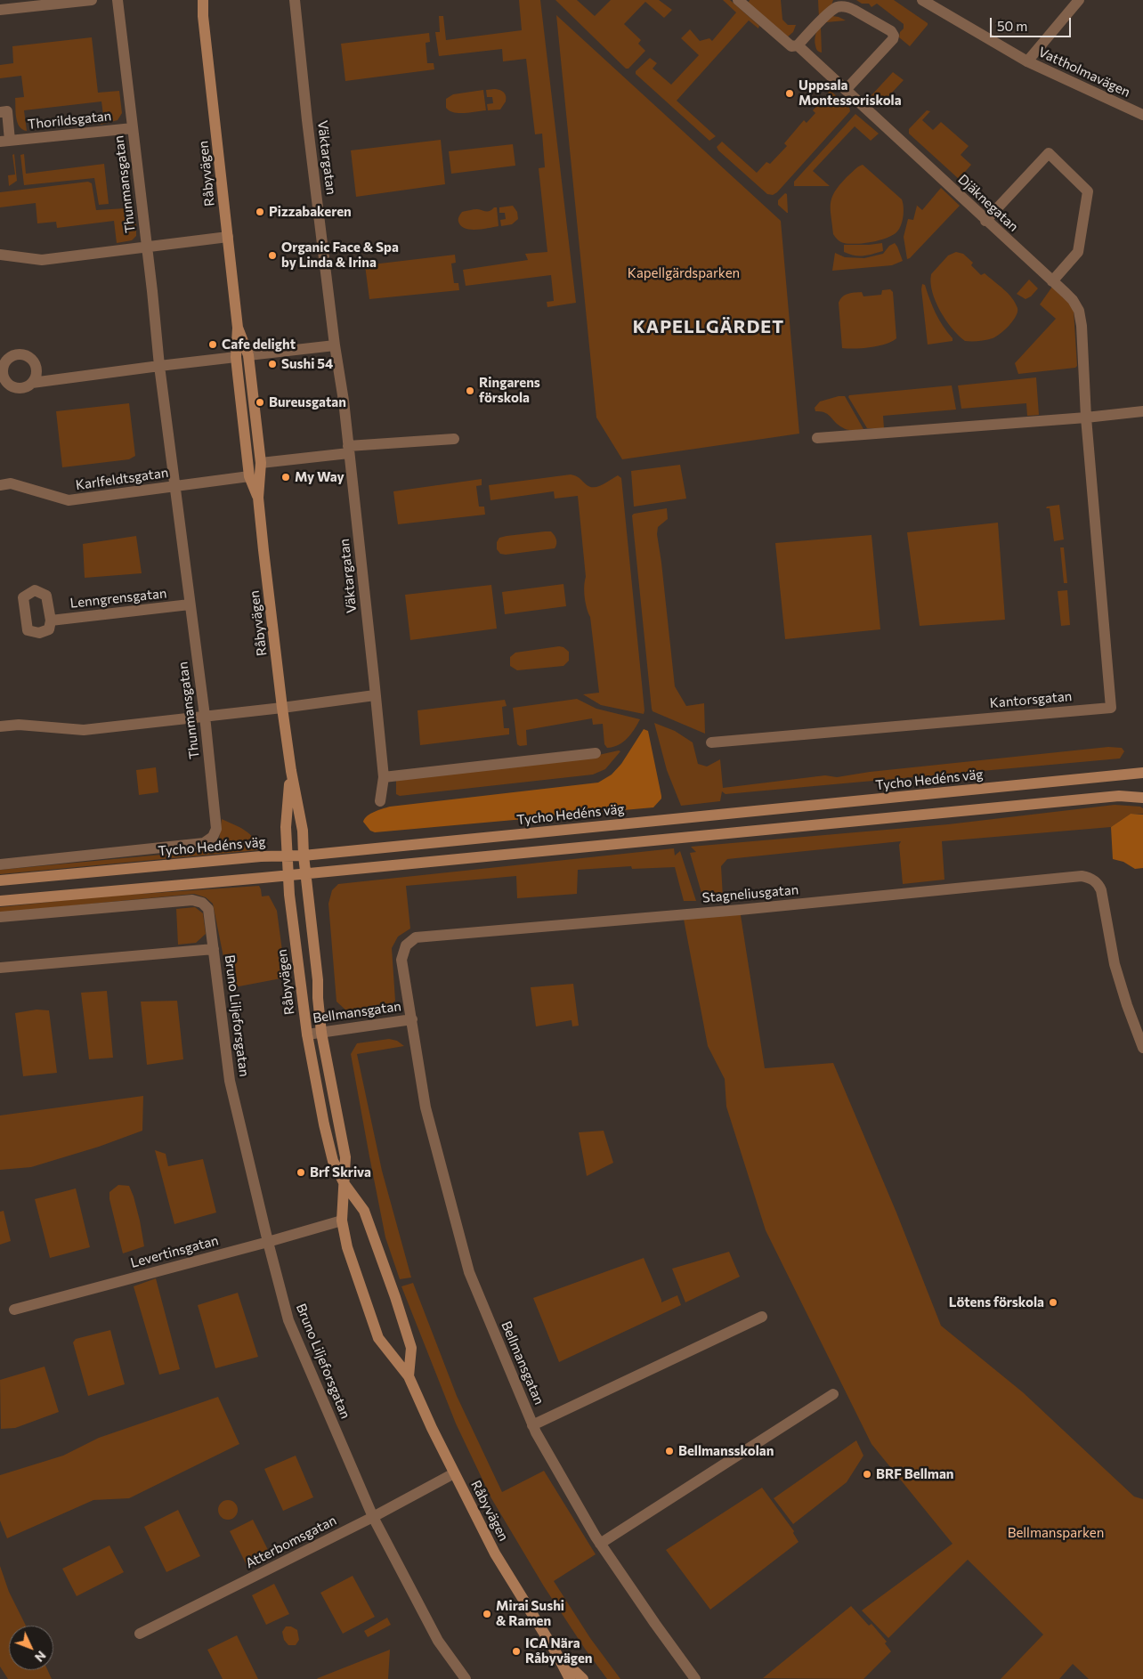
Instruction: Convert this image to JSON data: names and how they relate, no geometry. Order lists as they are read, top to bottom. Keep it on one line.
{"streets":{"main road":["Råbyvägen","Tycho Hedéns väg"],"street":["Vattholmavägen","Thorildsgatan","Väktargatan","Thunmansgatan","Djäknegatan","Karlfeldtsgatan","Lenngrensgatan","Kantorsgatan","Stagneliusgatan","Bellmansgatan","Bruno Liljeforsgatan","Levertinsgatan","Atterbomsgatan"]},"crossings":[["Thorildsgatan","Thunmansgatan"],["Råbyvägen","Karlfeldtsgatan"],["Råbyvägen","Tycho Hedéns väg"],["Råbyvägen","Bellmansgatan"],["Råbyvägen","Levertinsgatan"],["Råbyvägen","Atterbomsgatan"],["Thunmansgatan","Karlfeldtsgatan"],["Thunmansgatan","Lenngrensgatan"],["Djäknegatan","Kantorsgatan"],["Stagneliusgatan","Bellmansgatan"],["Bruno Liljeforsgatan","Levertinsgatan"],["Bruno Liljeforsgatan","Atterbomsgatan"]],"districts":["KAPELLGÄRDET"],"parks":["Kapellgärdsparken","Bellmansparken"],"places":["Uppsala Montessoriskola","Pizzabakeren","Organic Face & Spa by Linda & Irina","Cafe delight","Sushi 54","Ringarens förskola","Bureusgatan","My Way","Brf Skriva","Lötens förskola","Bellmansskolan","BRF Bellman","Mirai Sushi & Ramen","ICA Nära Råbyvägen"],"scale_bar":"50 m","north":"bottom right"}
